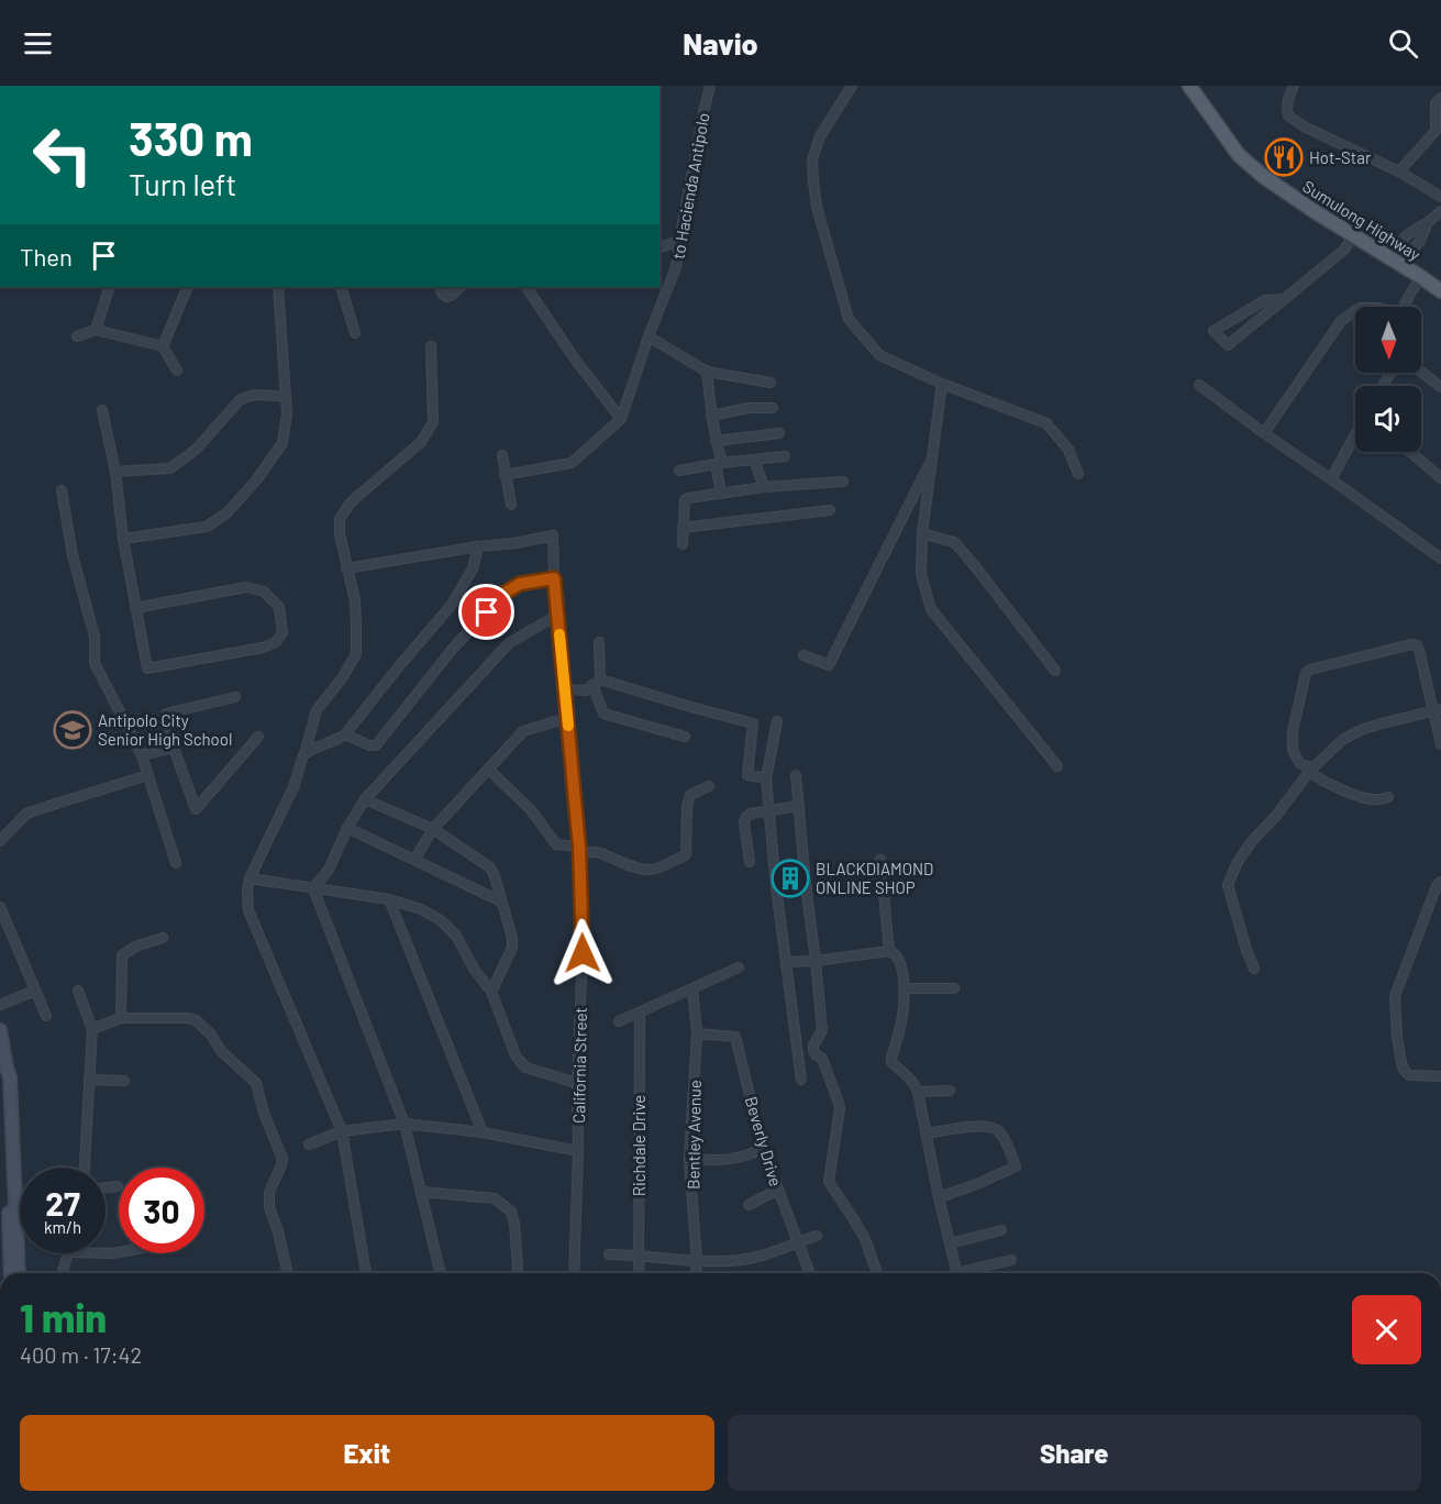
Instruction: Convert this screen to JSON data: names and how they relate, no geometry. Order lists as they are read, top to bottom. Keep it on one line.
{"streets":{"main road":["Sumulong Highway"],"street":["to Hacienda Antipolo","California Street","Bentley Avenue","Beverly Drive","Richdale Drive"]},"crossings":[["Bentley Avenue","Beverly Drive"]],"places":{"restaurant":["Hot-Star"],"school or university":["Antipolo City Senior High School"],"building":["BLACKDIAMOND ONLINE SHOP"]},"north":"bottom","page":{"header":"Navio","turn":["330 m","Turn left"],"then":"Then","speed":"27 km/h","limit":"30","heading":["1 min","400 m · 17:42"],"buttons":["Exit","Share"]}}
